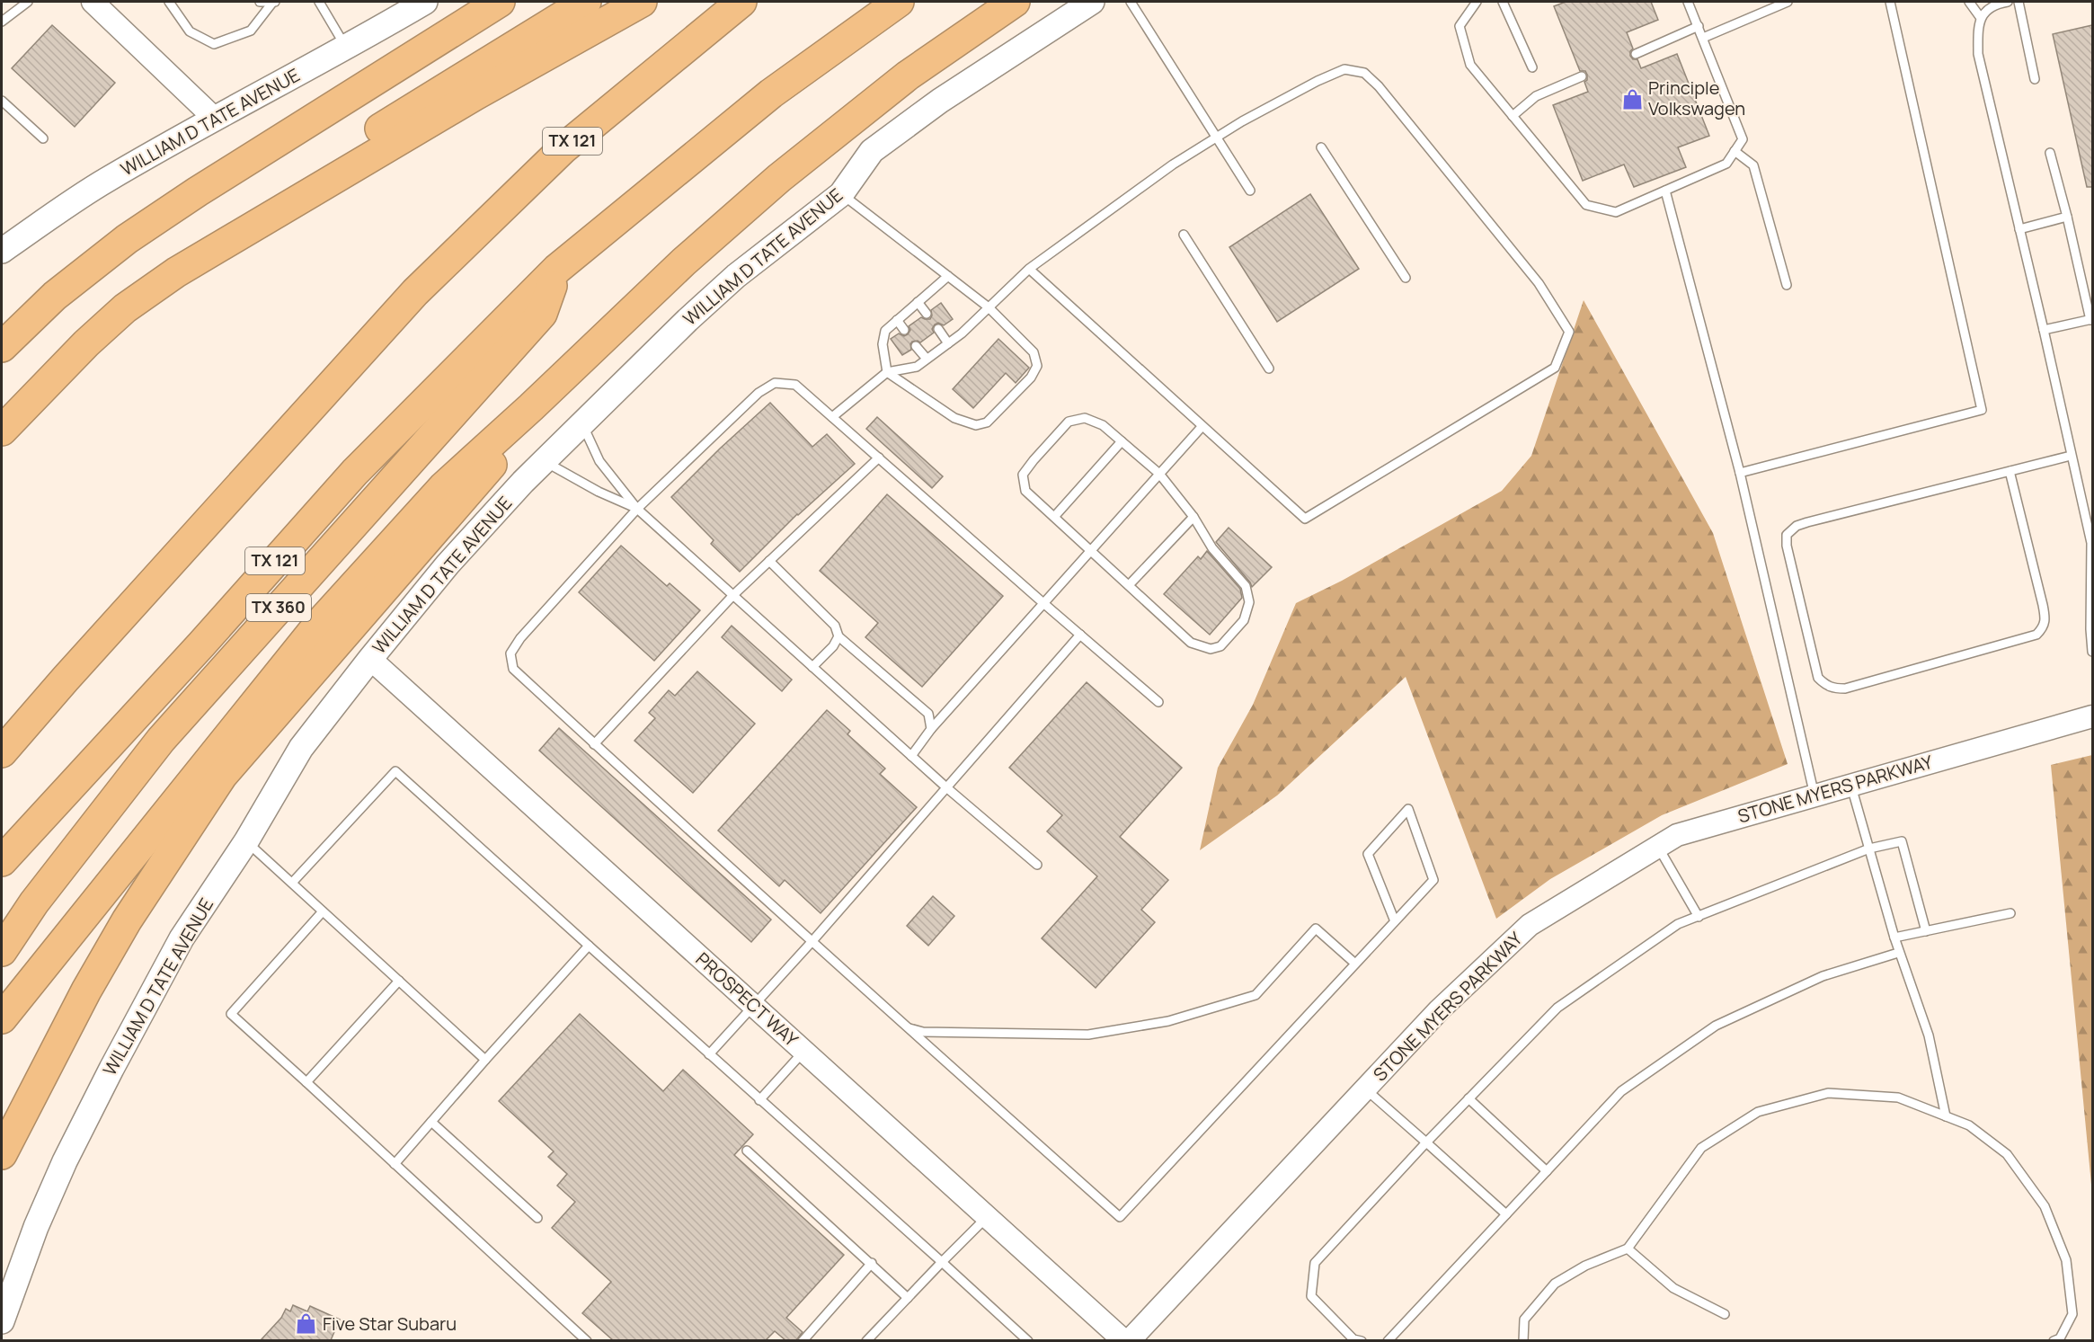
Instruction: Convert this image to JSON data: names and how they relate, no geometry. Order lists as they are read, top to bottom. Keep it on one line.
{"streets":{"highway":["TX 121","TX 360"],"main road":["WILLIAM D TATE AVENUE"],"street":["STONE MYERS PARKWAY","PROSPECT WAY"]},"crossings":[["WILLIAM D TATE AVENUE","PROSPECT WAY"],["TX 121","TX 360"]],"places":{"shop":["Principle Volkswagen","Five Star Subaru"]}}
